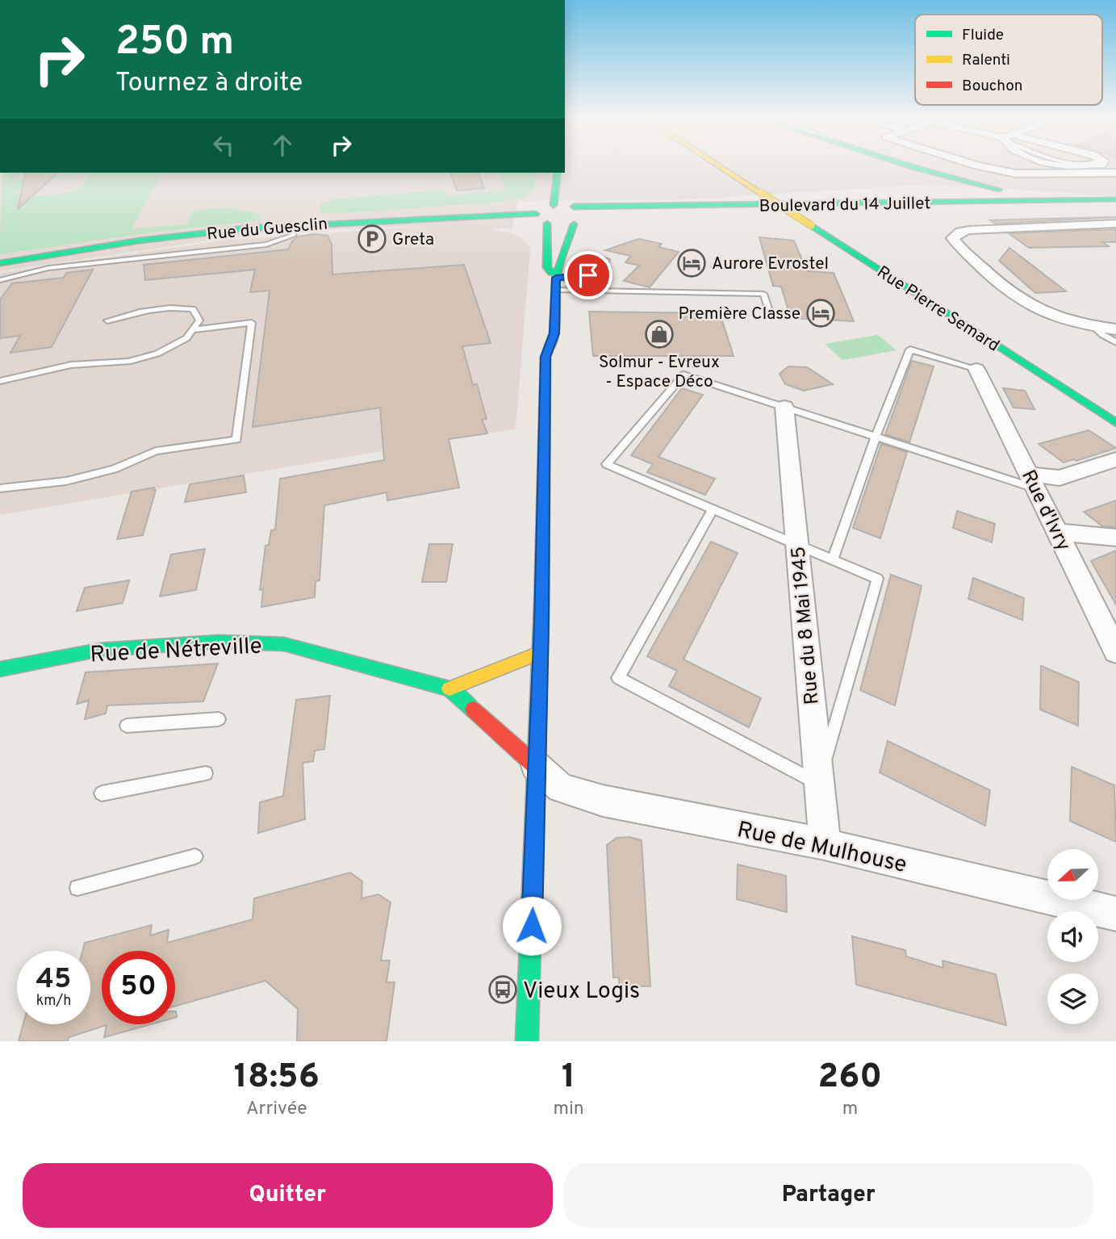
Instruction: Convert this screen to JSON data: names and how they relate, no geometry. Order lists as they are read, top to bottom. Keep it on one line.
{"streets":{"main road":["Boulevard du 14 Juillet","Rue du Guesclin","Rue Pierre Semard","Rue de Nétreville"],"street":["Rue d'Ivry","Rue du 8 Mai 1945","Rue de Mulhouse"]},"crossings":[["Boulevard du 14 Juillet","Rue Pierre Semard"],["Rue du 8 Mai 1945","Rue de Mulhouse"],["Rue de Nétreville","Rue de Mulhouse"]],"places":{"parking":["Greta"],"hotel":["Aurore Evrostel","Première Classe"],"shop":["Solmur - Evreux - Espace Déco"],"bus stop":["Vieux Logis"]},"legend":["Fluide","Ralenti","Bouchon"],"north":"left","page":{"turn":["250 m","Tournez à droite"],"speed":"45 km/h","limit":"50","eta":["18:56","Arrivée","1","min","260","m"],"buttons":["Quitter","Partager"]}}
